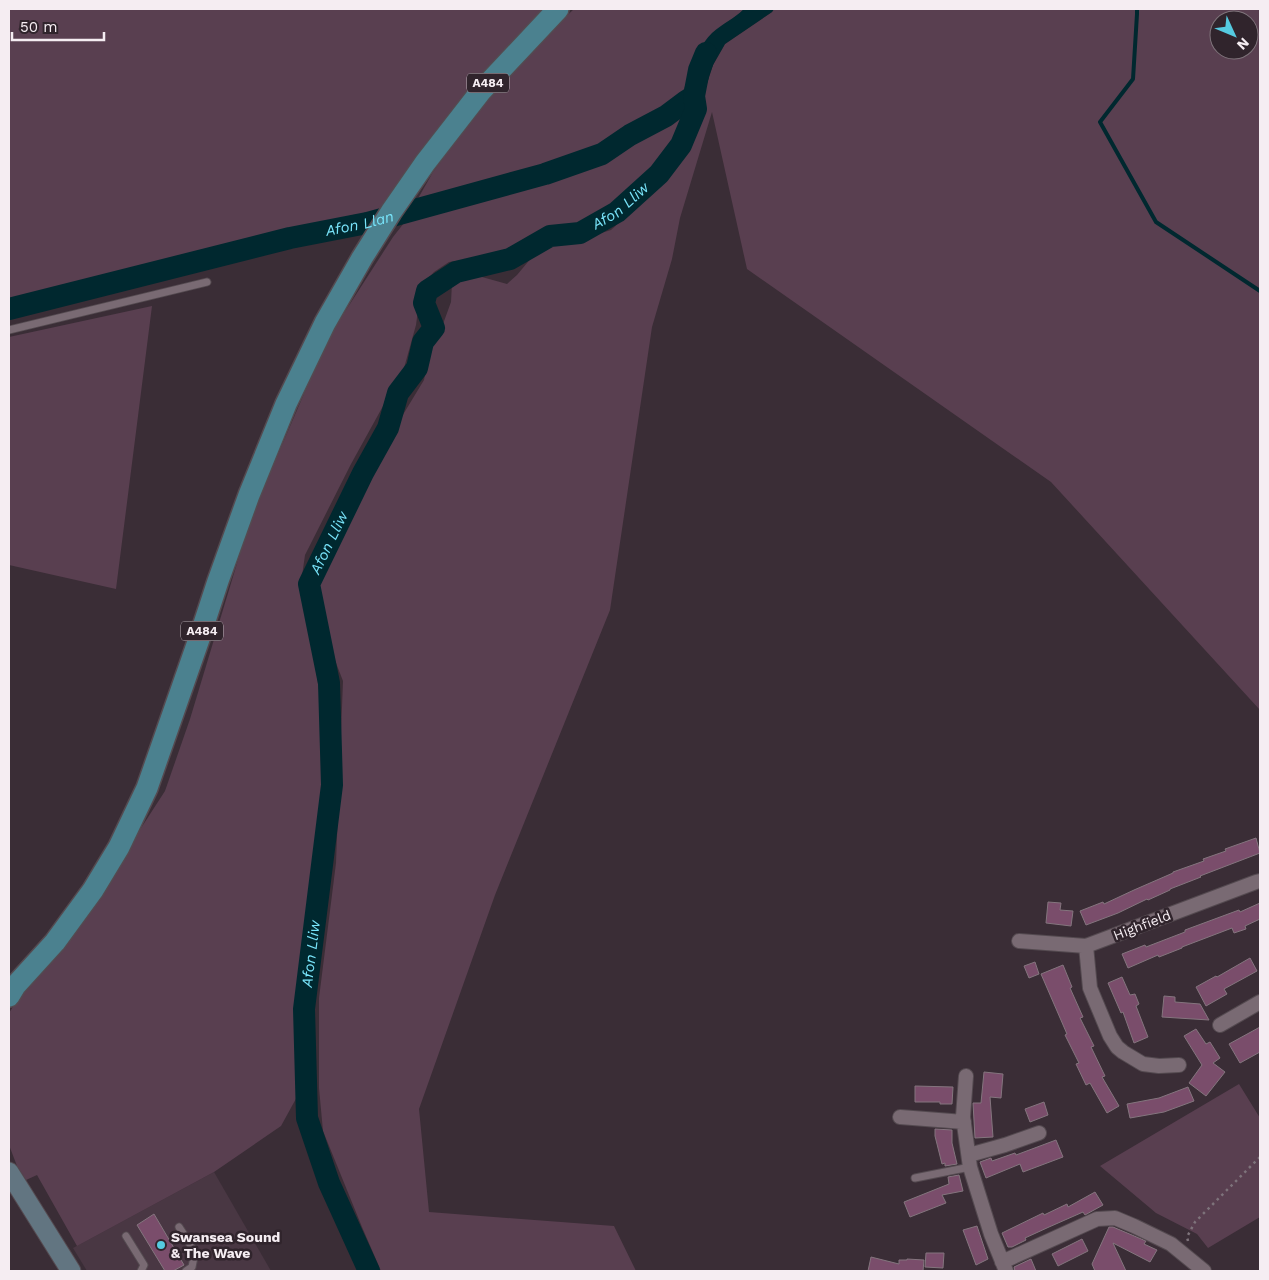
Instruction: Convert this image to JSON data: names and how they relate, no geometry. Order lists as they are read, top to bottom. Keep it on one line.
{"streets":{"main road":["A484"],"street":["Highfield"]},"water":["Afon Lliw","Afon Llan"],"places":["Swansea Sound & The Wave"],"scale_bar":"50 m","north":"bottom right"}
